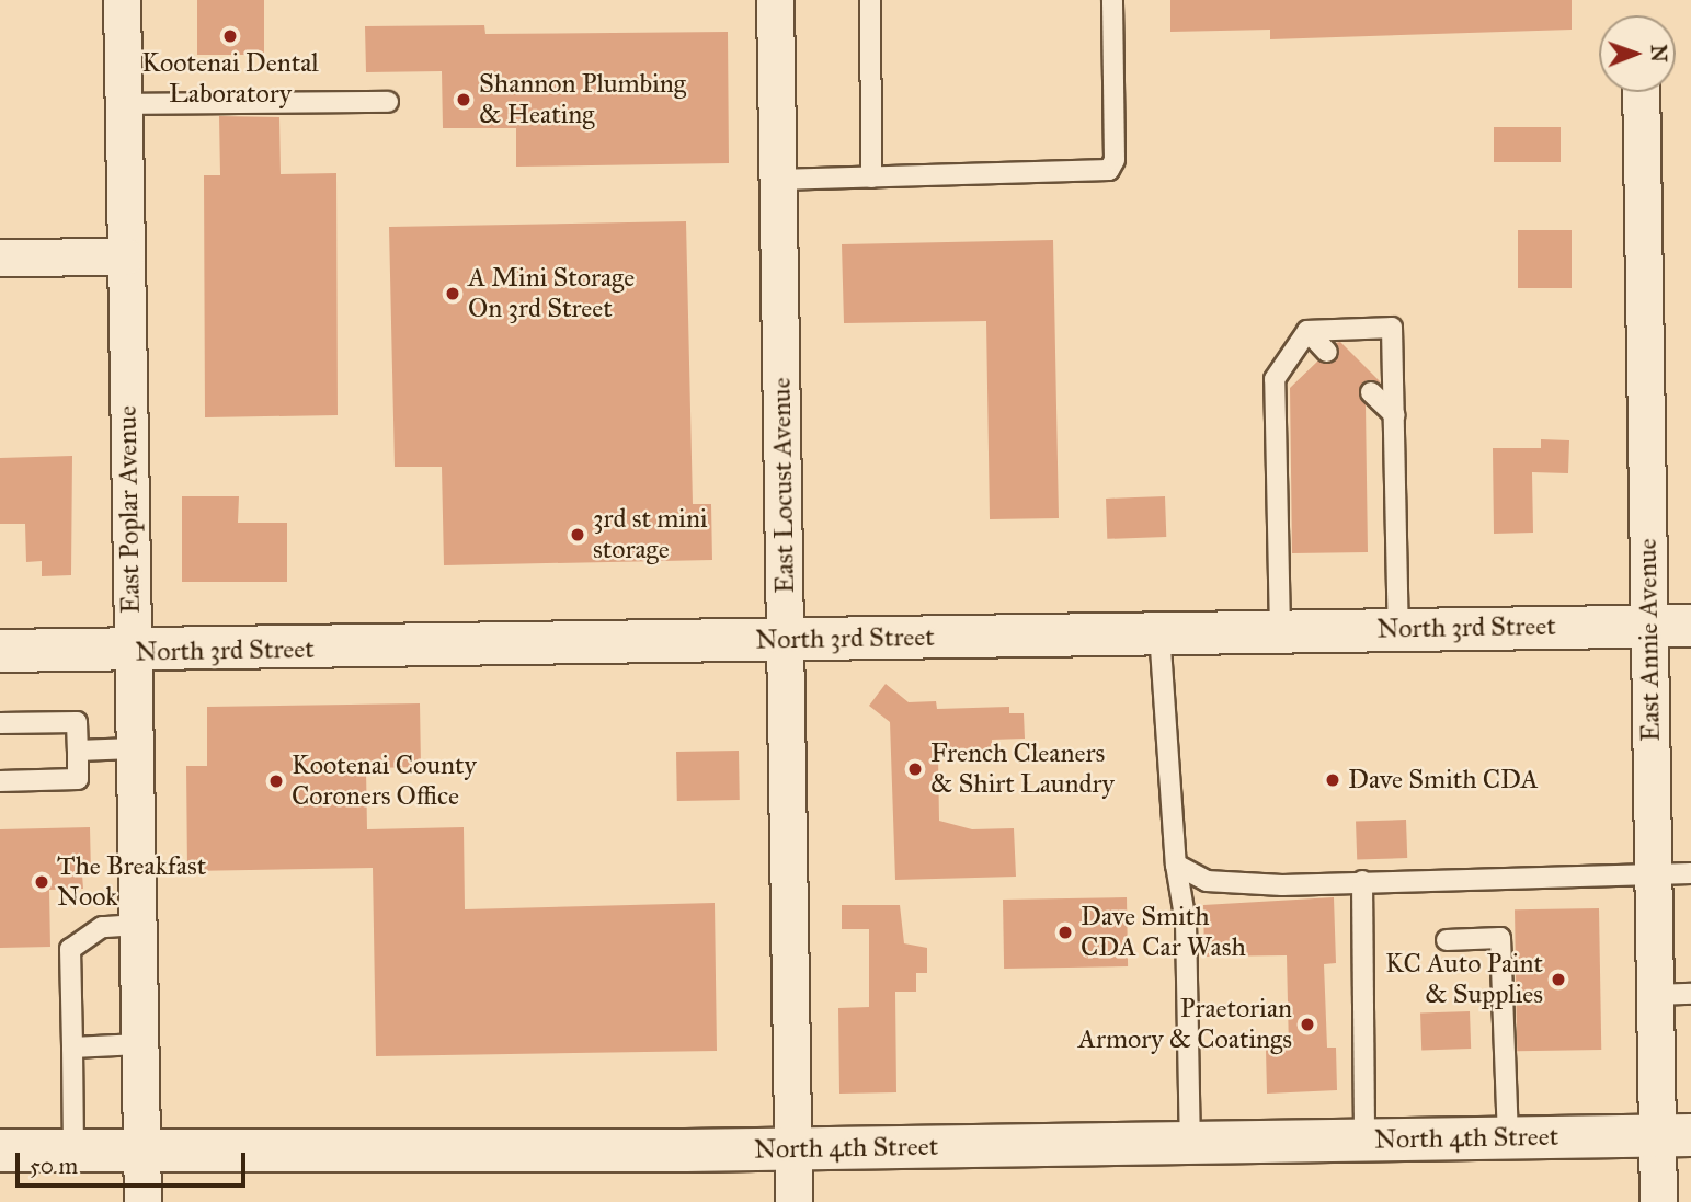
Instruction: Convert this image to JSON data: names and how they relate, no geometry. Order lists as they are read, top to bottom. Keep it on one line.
{"streets":{"main road":["North 3rd Street","North 4th Street"],"street":["East Locust Avenue","East Poplar Avenue","East Annie Avenue"]},"crossings":[["East Locust Avenue","North 3rd Street"],["East Locust Avenue","North 4th Street"],["East Poplar Avenue","North 3rd Street"],["East Poplar Avenue","North 4th Street"],["North 3rd Street","East Annie Avenue"],["East Annie Avenue","North 4th Street"]],"places":["Kootenai Dental Laboratory","Shannon Plumbing & Heating","A Mini Storage On 3rd Street","3rd st mini storage","French Cleaners & Shirt Laundry","Dave Smith CDA","Kootenai County Coroners Office","The Breakfast Nook","Dave Smith CDA Car Wash","KC Auto Paint & Supplies","Praetorian Armory & Coatings"],"scale_bar":"50 m","north":"right"}
